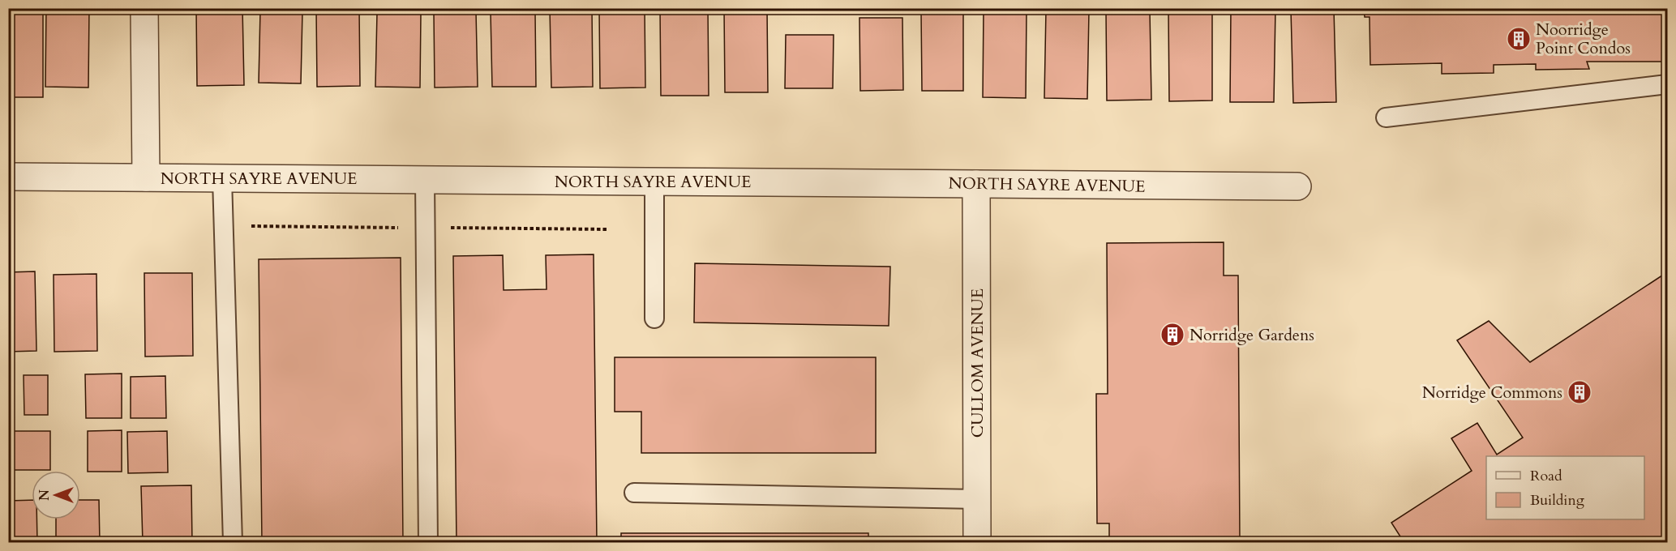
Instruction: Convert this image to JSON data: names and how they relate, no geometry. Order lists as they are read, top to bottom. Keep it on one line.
{"streets":{"street":["NORTH SAYRE AVENUE","CULLOM AVENUE"]},"crossings":[["NORTH SAYRE AVENUE","CULLOM AVENUE"]],"places":{"building":["Noorridge Point Condos","Norridge Gardens","Norridge Commons"]},"legend":["Road","Building"],"north":"left"}
